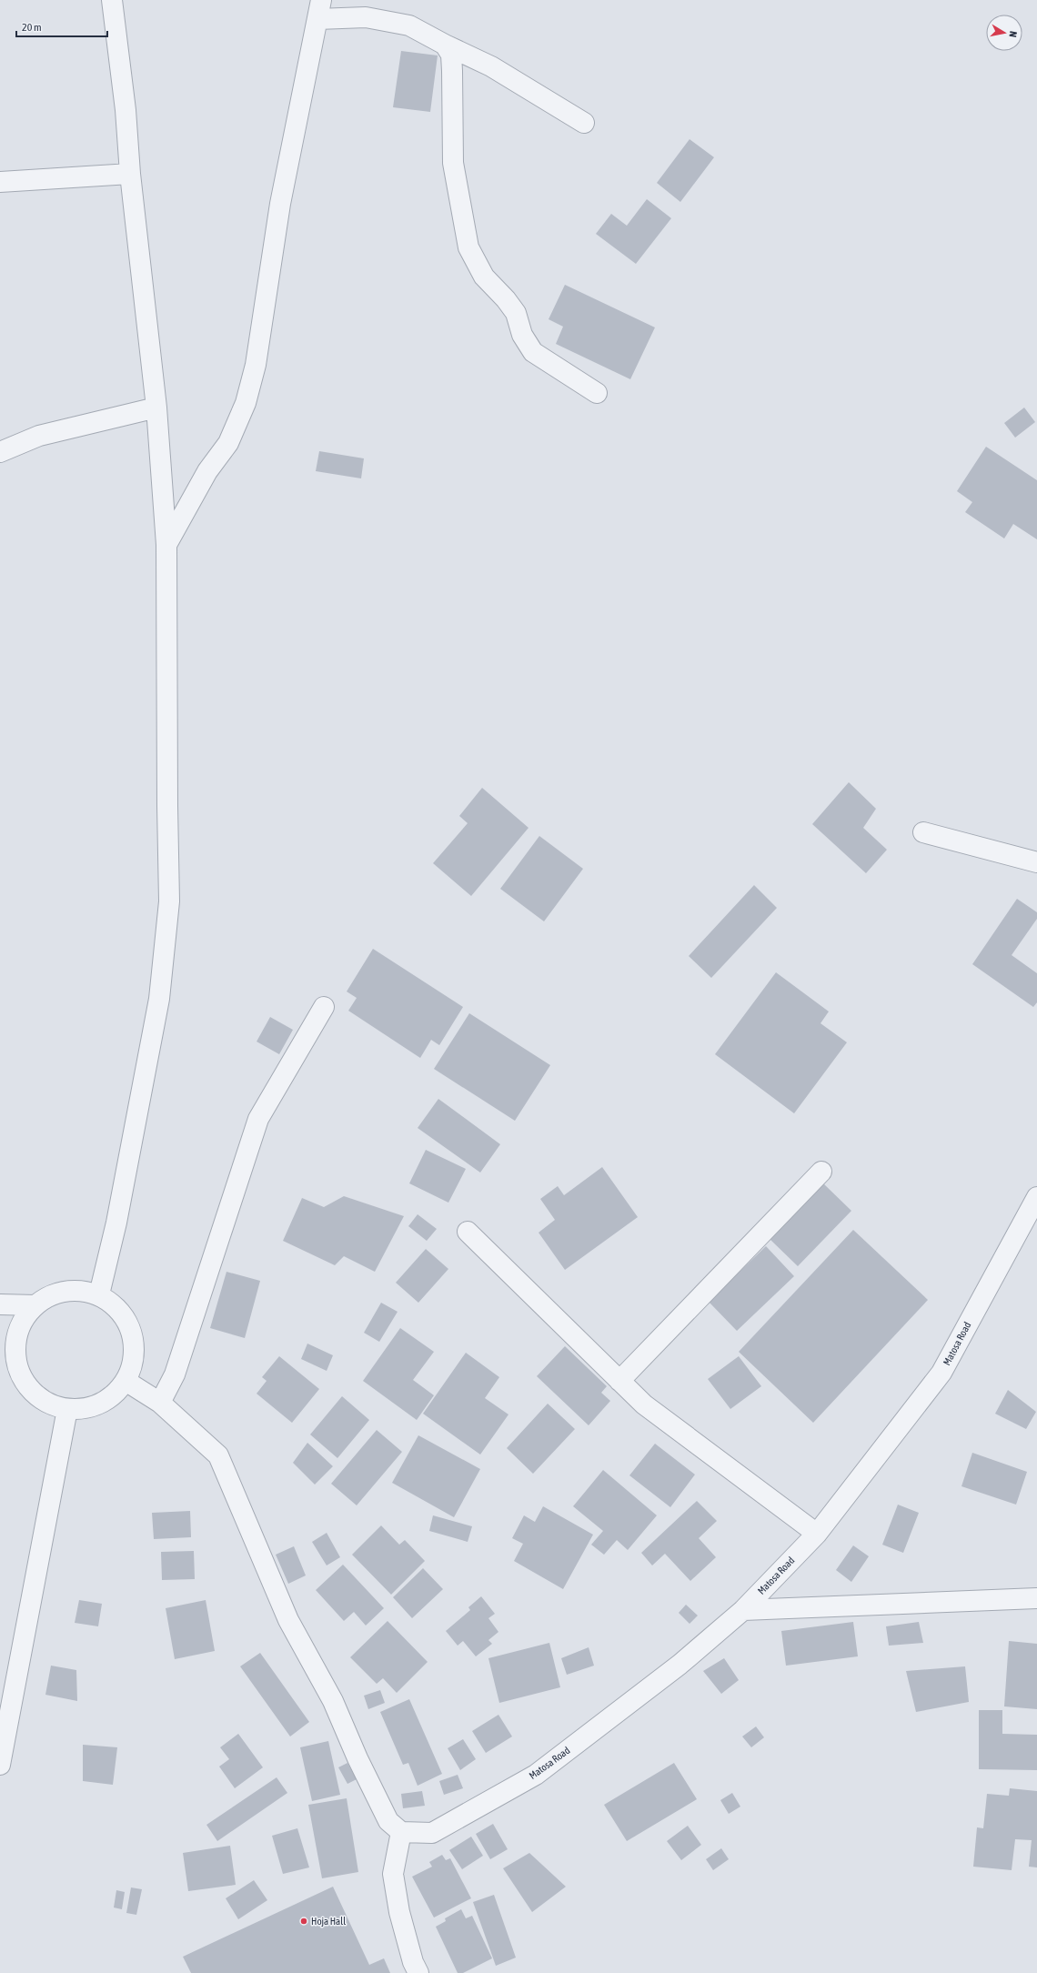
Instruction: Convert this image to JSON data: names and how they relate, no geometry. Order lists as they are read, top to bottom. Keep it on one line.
{"streets":{"street":["Matosa Road"]},"places":["Hoja Hall"],"scale_bar":"20 m","north":"right"}
